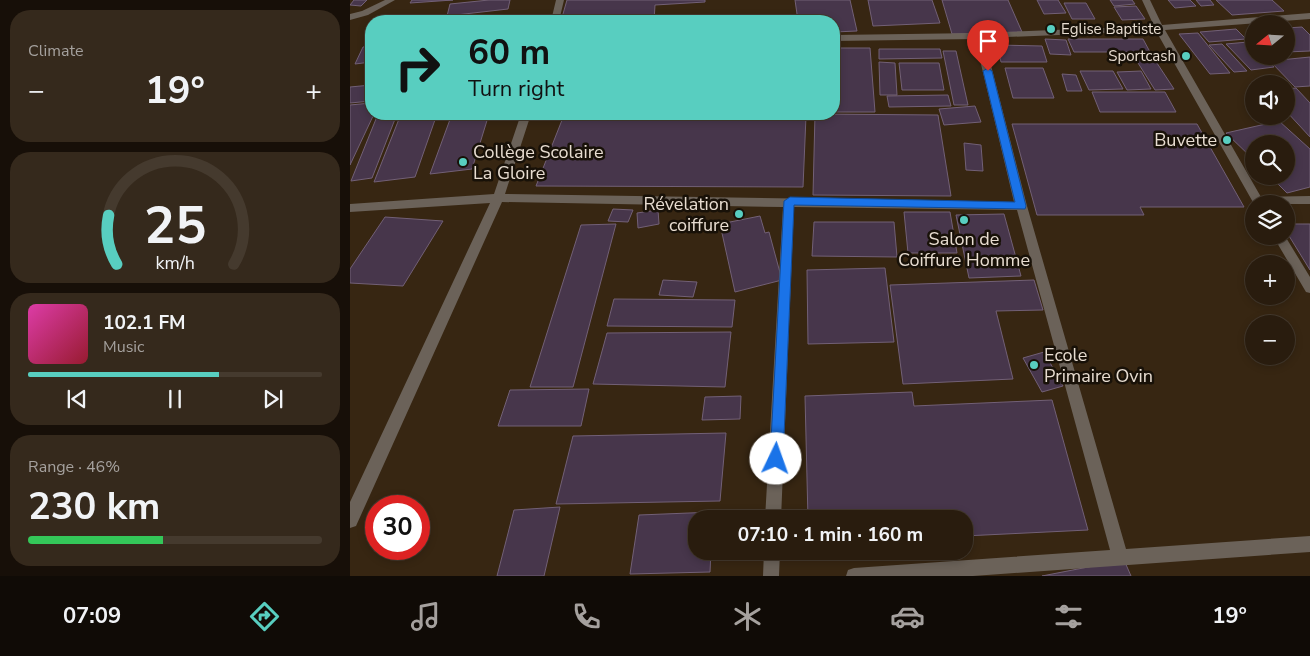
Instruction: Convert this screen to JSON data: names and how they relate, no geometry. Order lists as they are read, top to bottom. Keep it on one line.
{"places":["Eglise Baptiste","Sportcash","Buvette","Collège Scolaire La Gloire","Révelation coiffure","Salon de Coiffure Homme","Ecole Primaire Ovin"],"north":"left","page":{"tile":["Climate",["Range · 46%","230 km"]],"map_buttons":["+","−"],"turn":["60 m","Turn right"],"heat":["−","19°","+"],"song":["102.1 FM","Music"],"limit":"30","trip":"07:10 · 1 min · 160 m","tabs":["07:09","19°"],"gauge":["25","km/h"]}}
